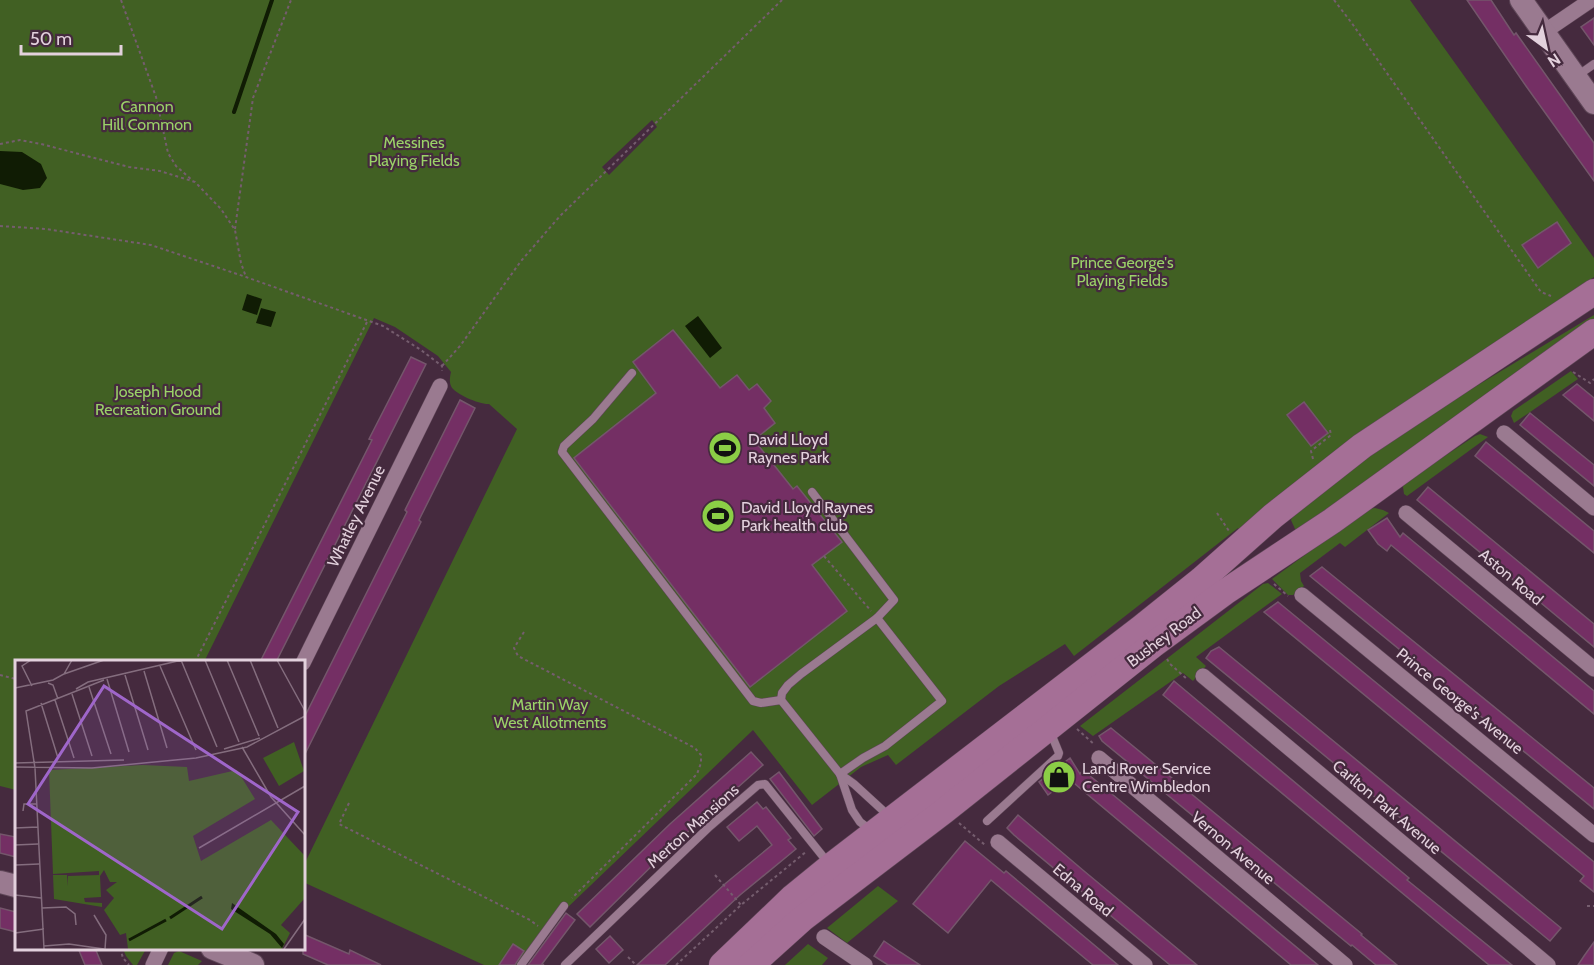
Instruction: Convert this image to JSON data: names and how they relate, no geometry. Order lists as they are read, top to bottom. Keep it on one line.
{"streets":{"main road":["Bushey Road"],"street":["Whatley Avenue","Aston Road","Prince George's Avenue","Carlton Park Avenue","Vernon Avenue","Edna Road"],"lane":["Merton Mansions"]},"crossings":[["Bushey Road","Merton Mansions"]],"parks":["Cannon Hill Common","Messines Playing Fields","Prince George's Playing Fields","Joseph Hood Recreation Ground","Martin Way West Allotments"],"places":{"sports":["David Lloyd Raynes Park","David Lloyd Raynes Park health club"],"shop":["Land Rover Service Centre Wimbledon"]},"scale_bar":"50 m","north":"bottom right"}
